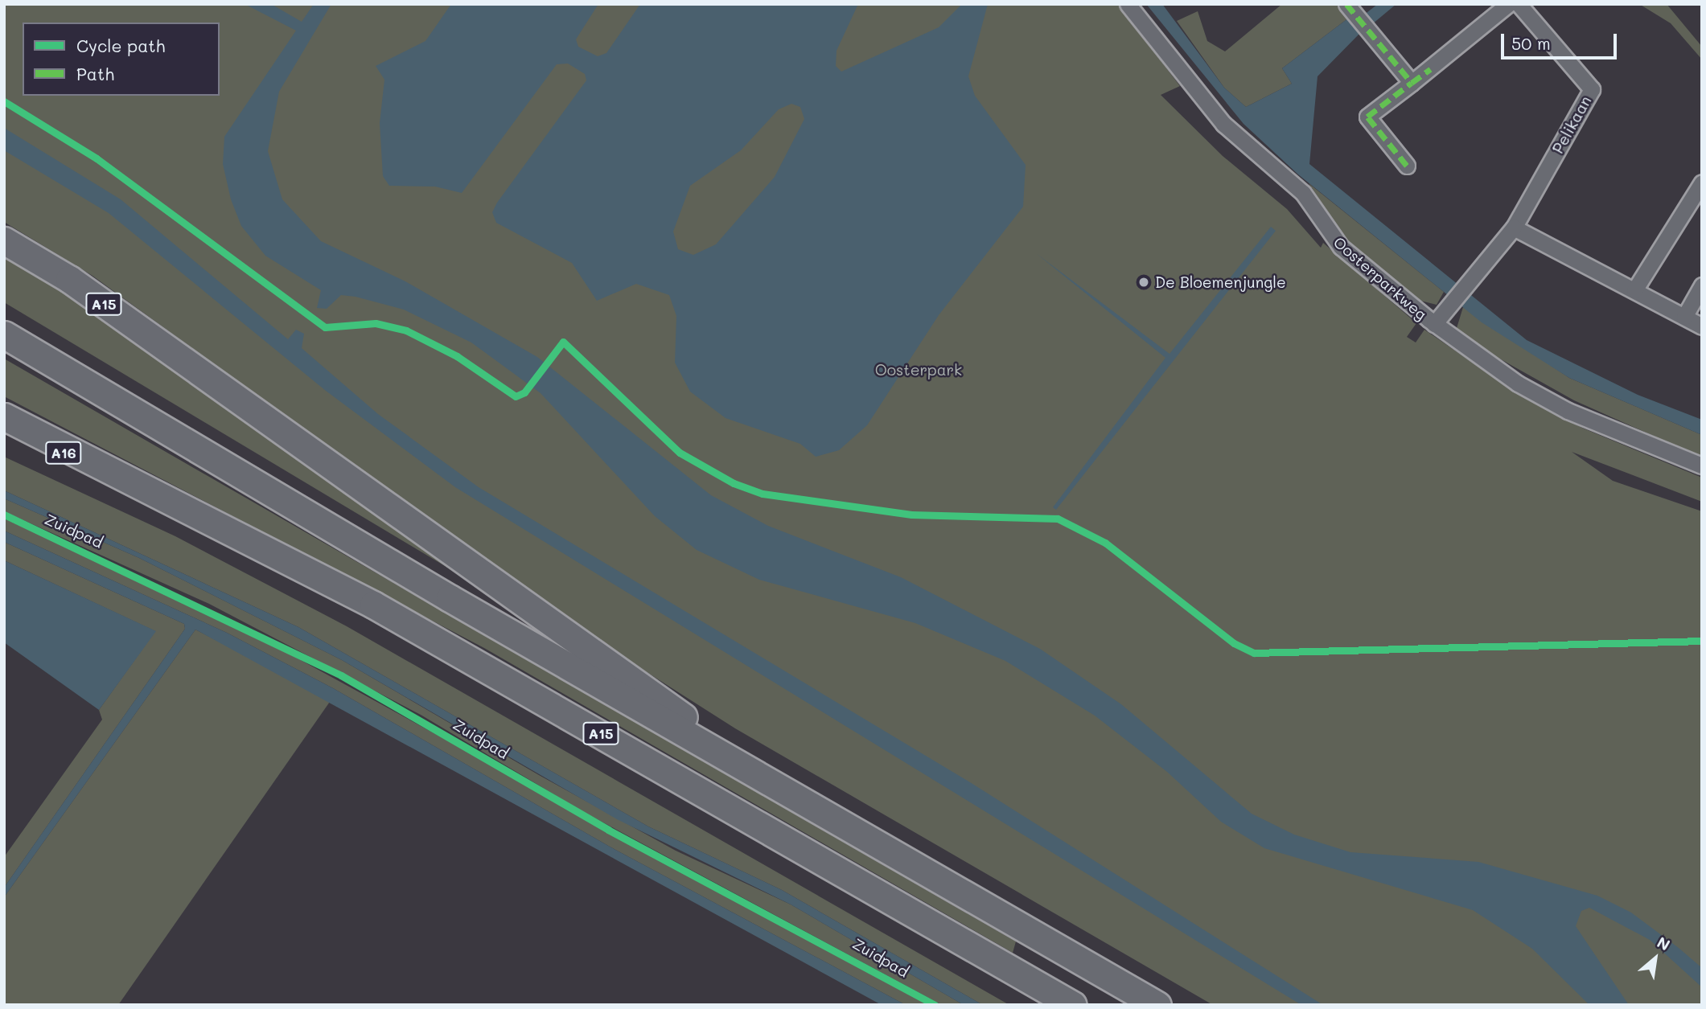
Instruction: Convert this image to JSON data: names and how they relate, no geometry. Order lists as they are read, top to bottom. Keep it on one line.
{"streets":{"highway":["A15","A16"],"street":["Pelikaan","Oosterparkweg"],"cycle path":["Zuidpad"]},"crossings":[["Pelikaan","Oosterparkweg"],["A15","A16"]],"parks":["Oosterpark"],"places":["De Bloemenjungle"],"legend":["Cycle path","Path"],"scale_bar":"50 m","north":"top right"}
